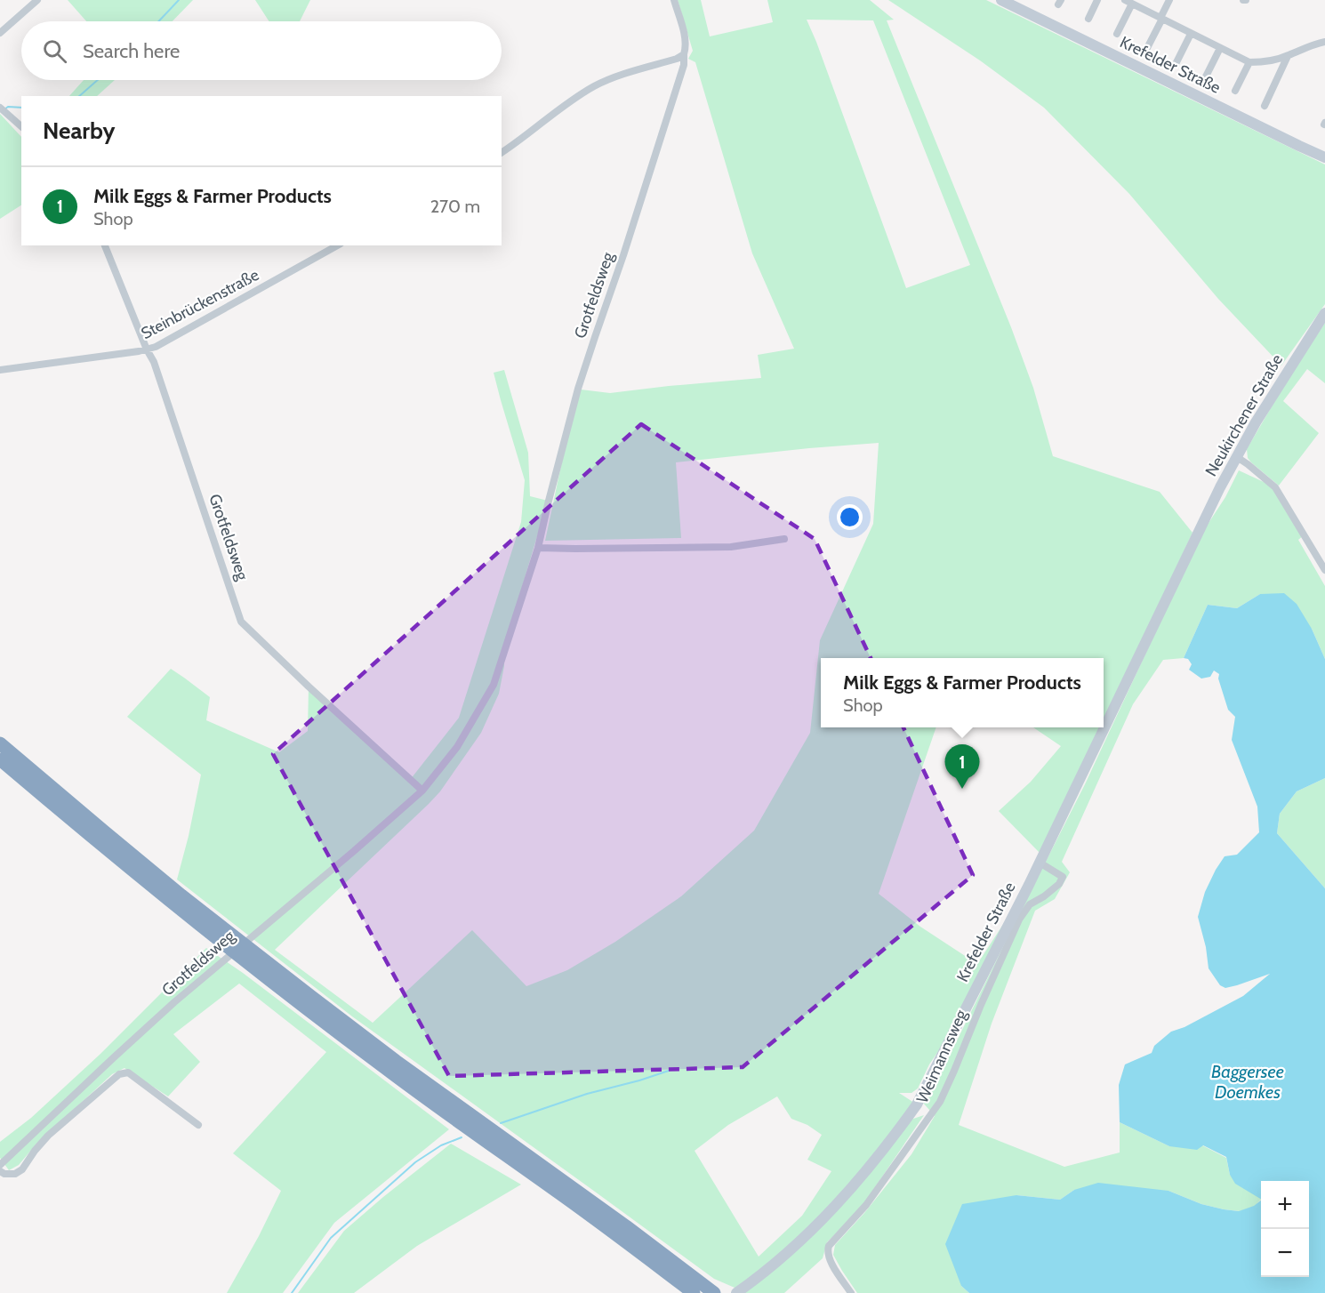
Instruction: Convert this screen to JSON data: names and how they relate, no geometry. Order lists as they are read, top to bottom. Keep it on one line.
{"streets":{"main road":["Krefelder Straße","Neukirchener Straße"],"street":["Grotfeldsweg","Steinbrückenstraße","Weimannsweg"]},"crossings":[["Krefelder Straße","Neukirchener Straße"],["Krefelder Straße","Weimannsweg"],["Grotfeldsweg","Steinbrückenstraße"]],"water":["Baggersee Doemkes"],"page":{"search":"Search here","heading":"Nearby","list":[{"mark":"1","name":"Milk Eggs & Farmer Products","note":"Shop","value":"270 m"}],"popup":["Milk Eggs & Farmer Products","Shop"],"pins":"1","map_buttons":["+","−"]}}
